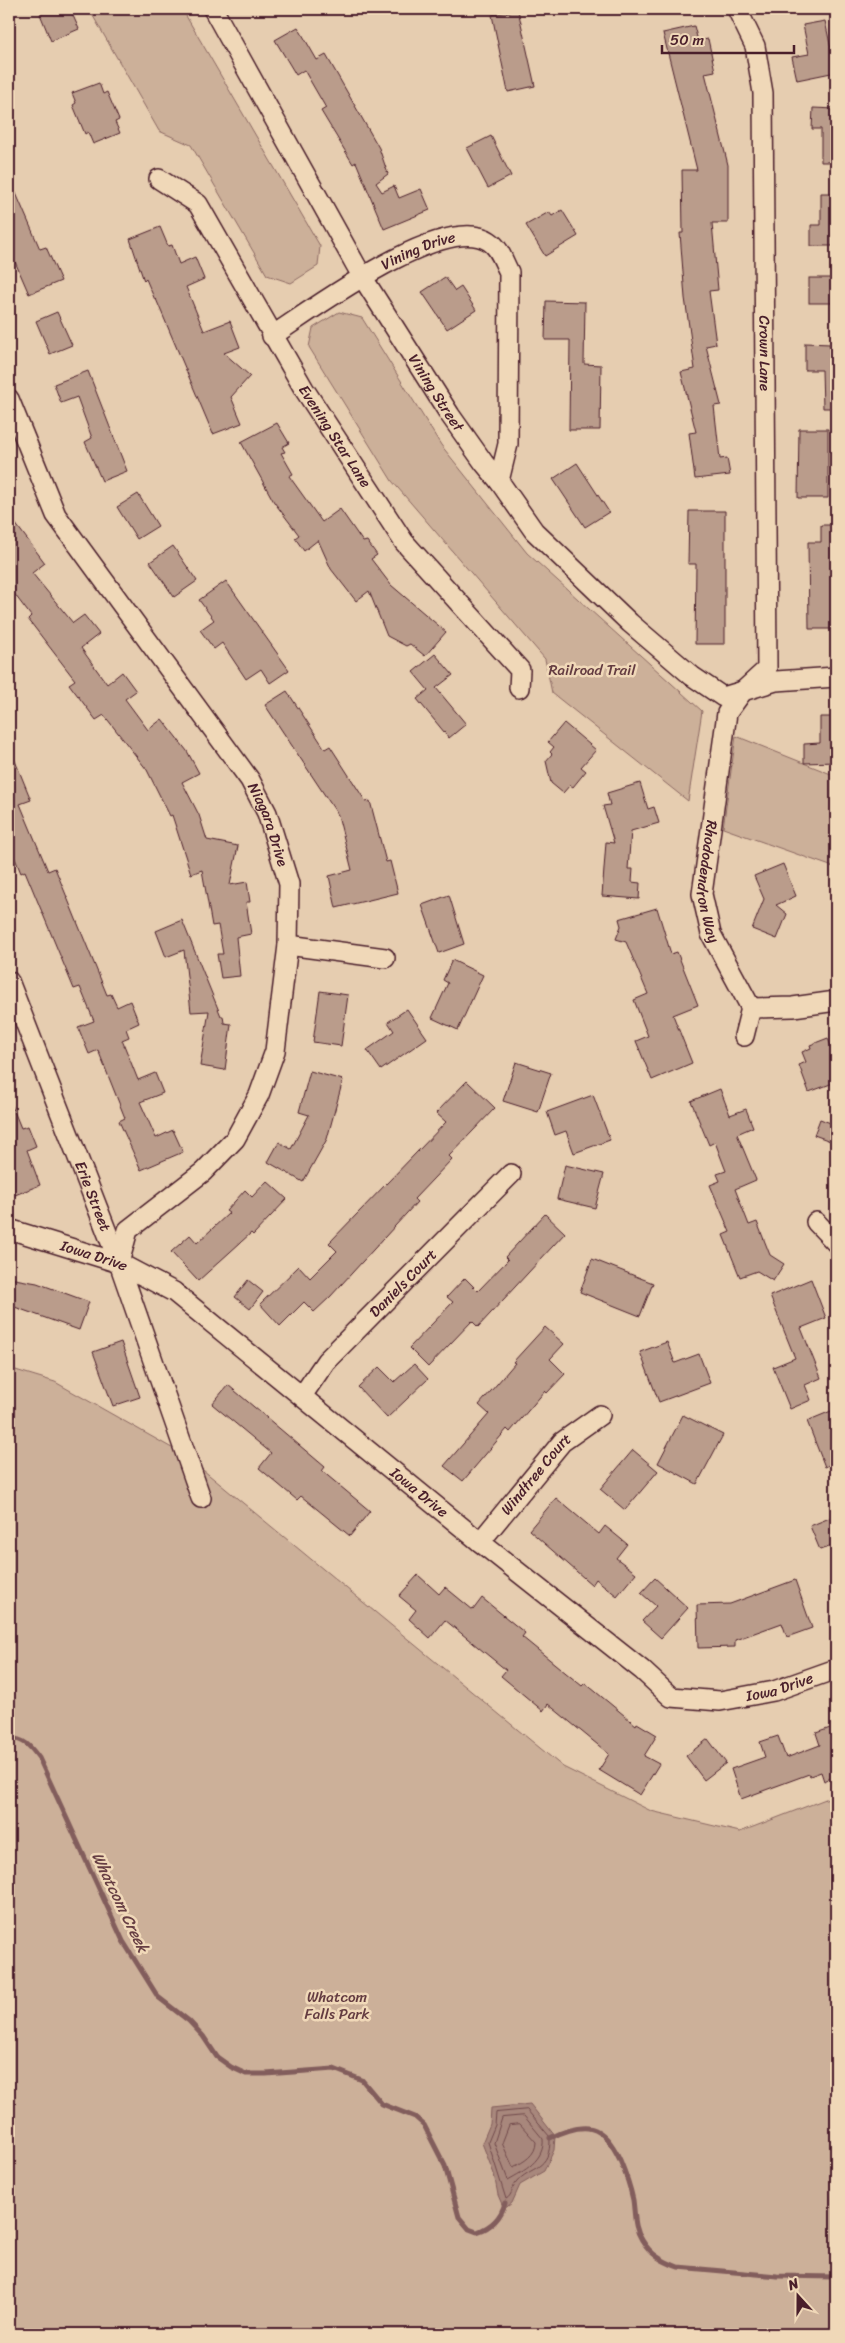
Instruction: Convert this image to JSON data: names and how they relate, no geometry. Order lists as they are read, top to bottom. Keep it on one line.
{"streets":{"street":["Vining Drive","Crown Lane","Vining Street","Evening Star Lane","Niagara Drive","Rhododendron Way","Erie Street","Iowa Drive","Daniels Court","Windtree Court"]},"crossings":[["Vining Drive","Vining Street"],["Vining Drive","Evening Star Lane"],["Crown Lane","Vining Street"],["Crown Lane","Rhododendron Way"],["Vining Street","Rhododendron Way"],["Niagara Drive","Erie Street"],["Niagara Drive","Iowa Drive"],["Erie Street","Iowa Drive"],["Iowa Drive","Daniels Court"],["Iowa Drive","Windtree Court"]],"water":["Whatcom Creek"],"parks":["Railroad Trail","Whatcom Falls Park"],"scale_bar":"50 m","north":"top"}
